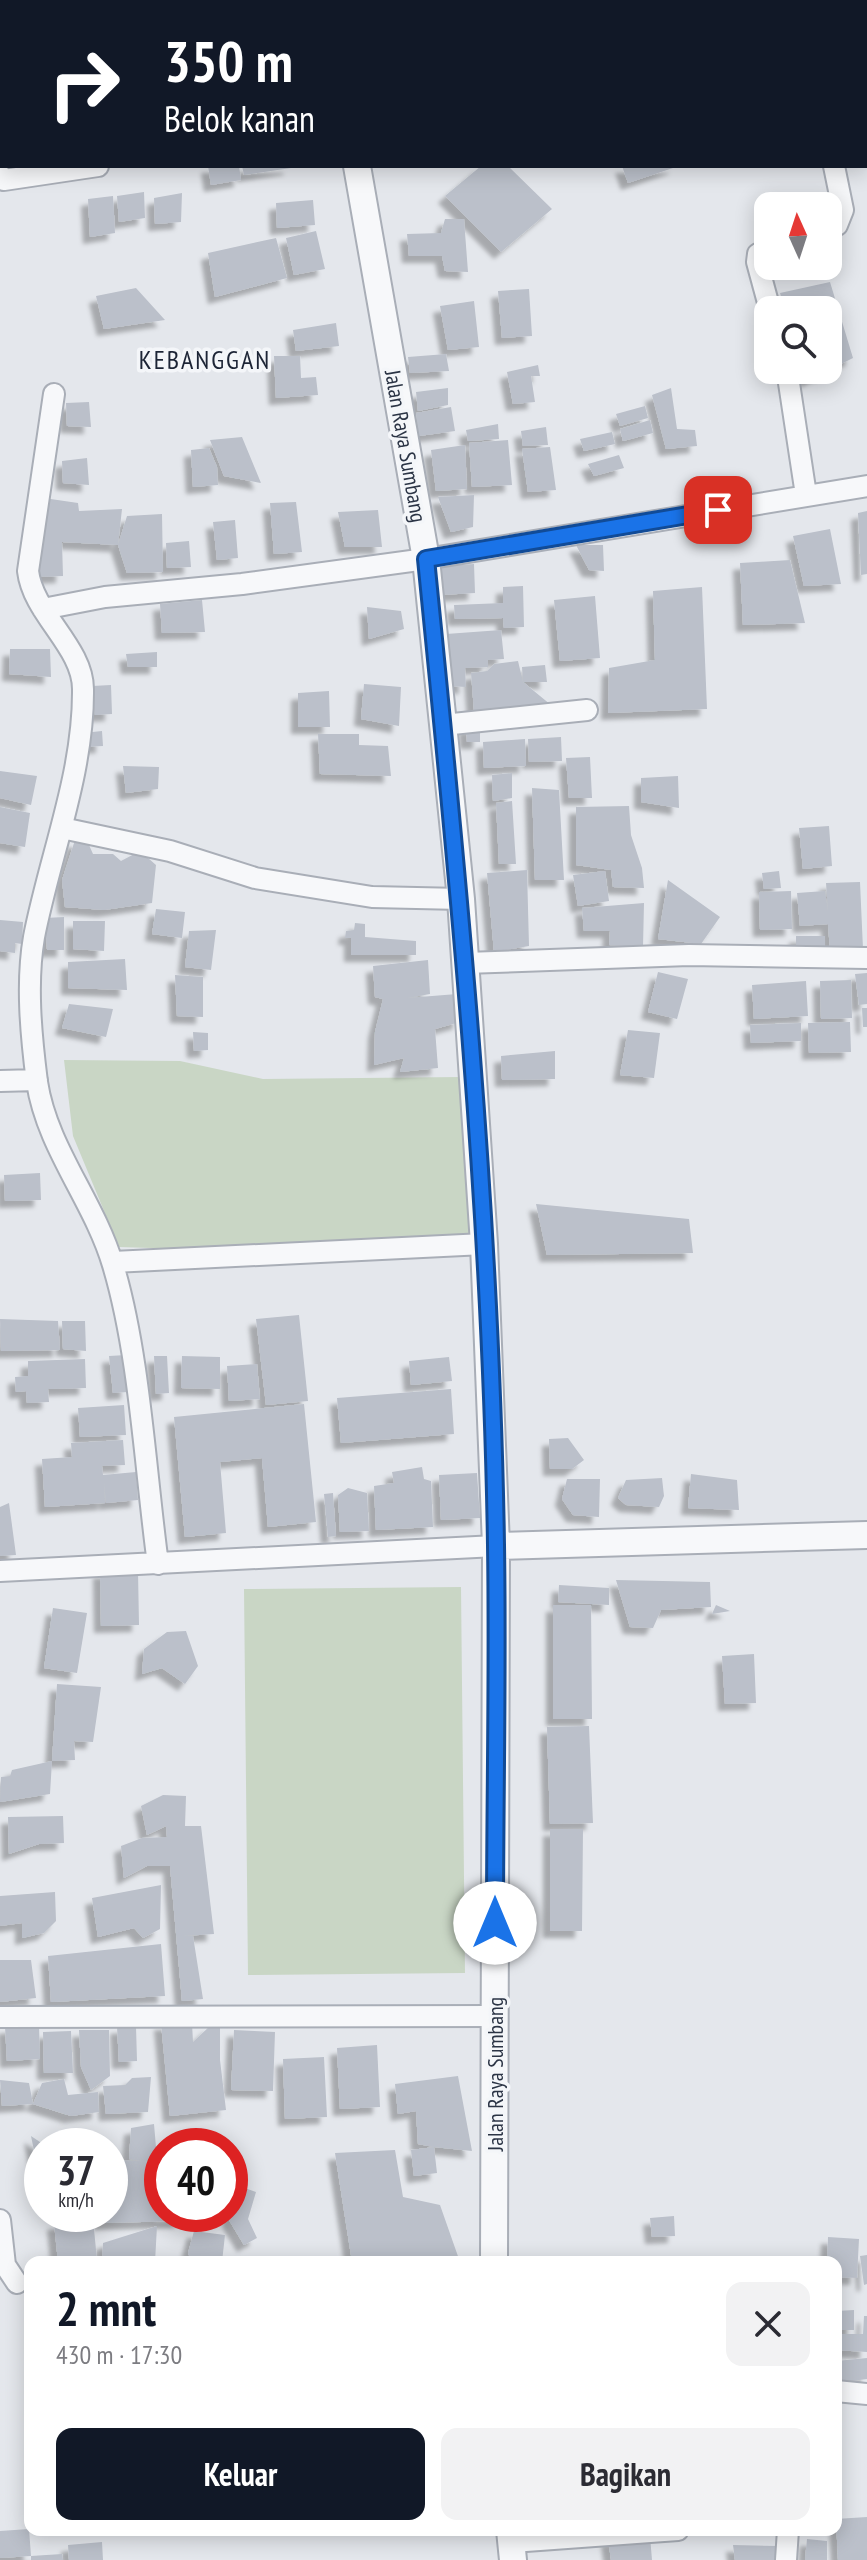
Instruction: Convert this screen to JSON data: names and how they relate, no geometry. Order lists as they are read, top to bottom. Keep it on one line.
{"streets":{"street":["Jalan Raya Sumbang"]},"districts":["KEBANGGAN"],"north":"top","page":{"turn":["350 m","Belok kanan"],"speed":"37 km/h","limit":"40","heading":["2 mnt","430 m · 17:30"],"buttons":["Keluar","Bagikan"]}}
